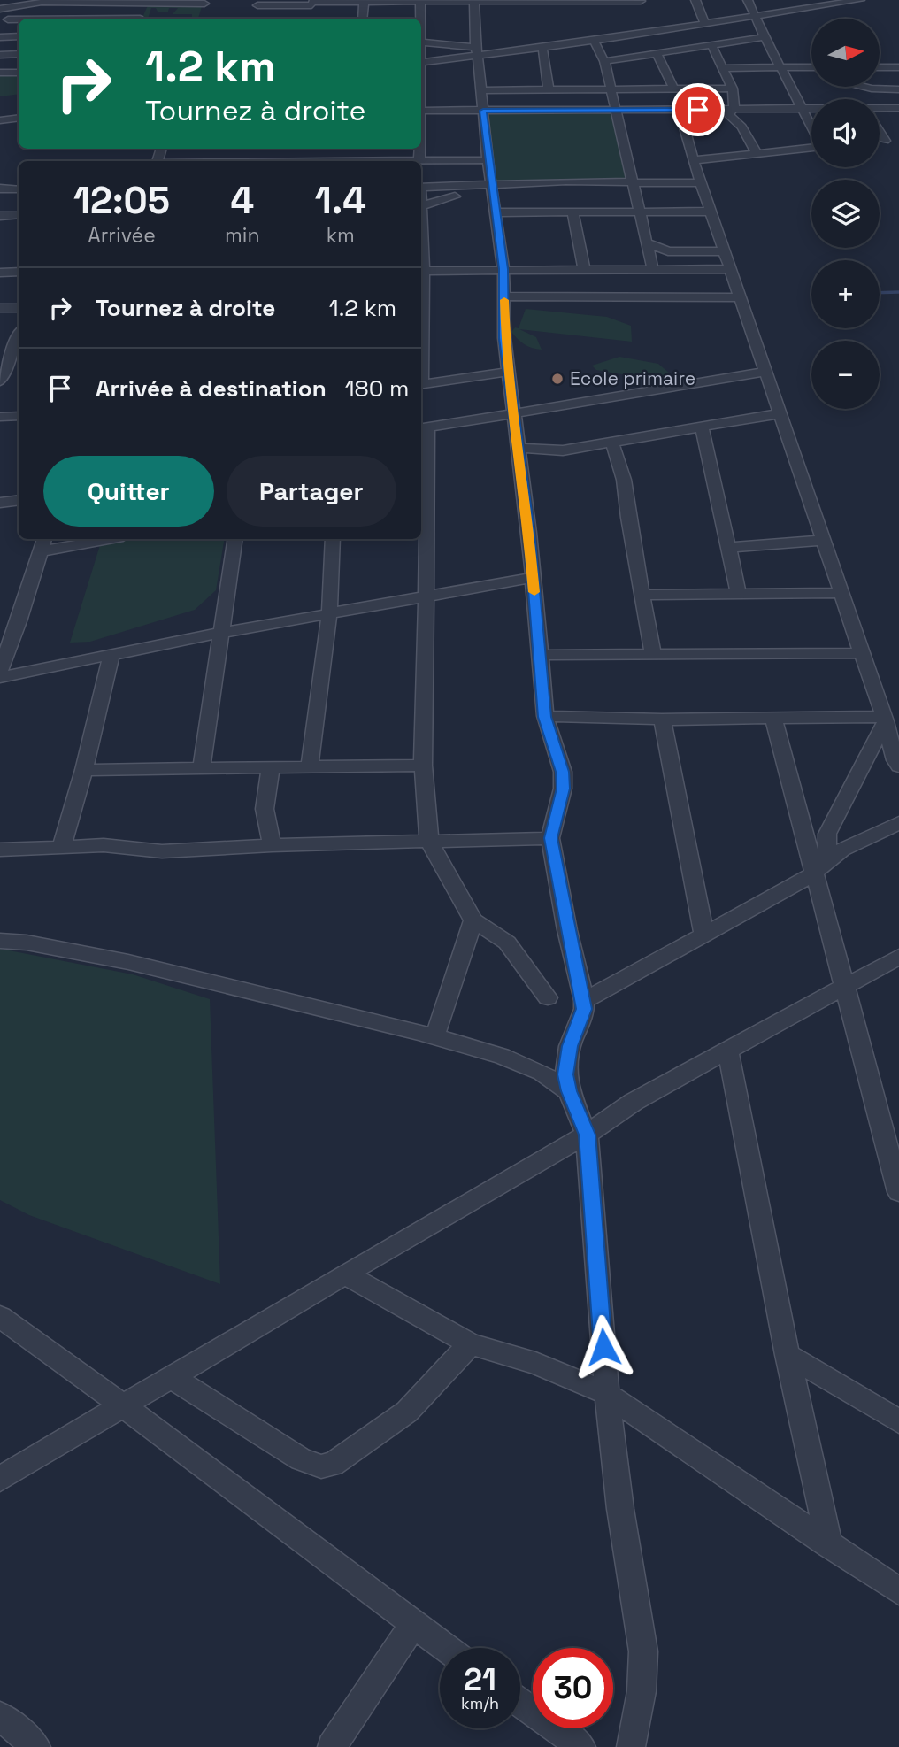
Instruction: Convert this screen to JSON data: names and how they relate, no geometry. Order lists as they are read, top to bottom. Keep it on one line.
{"places":["Ecole primaire"],"north":"right","page":{"map_buttons":["+","−"],"turn":["1.2 km","Tournez à droite"],"eta":["12:05","Arrivée","4","min","1.4","km"],"list":[{"name":"Tournez à droite","value":"1.2 km"},{"name":"Arrivée à destination","value":"180 m"}],"buttons":["Quitter","Partager"],"speed":"21 km/h","limit":"30"}}
